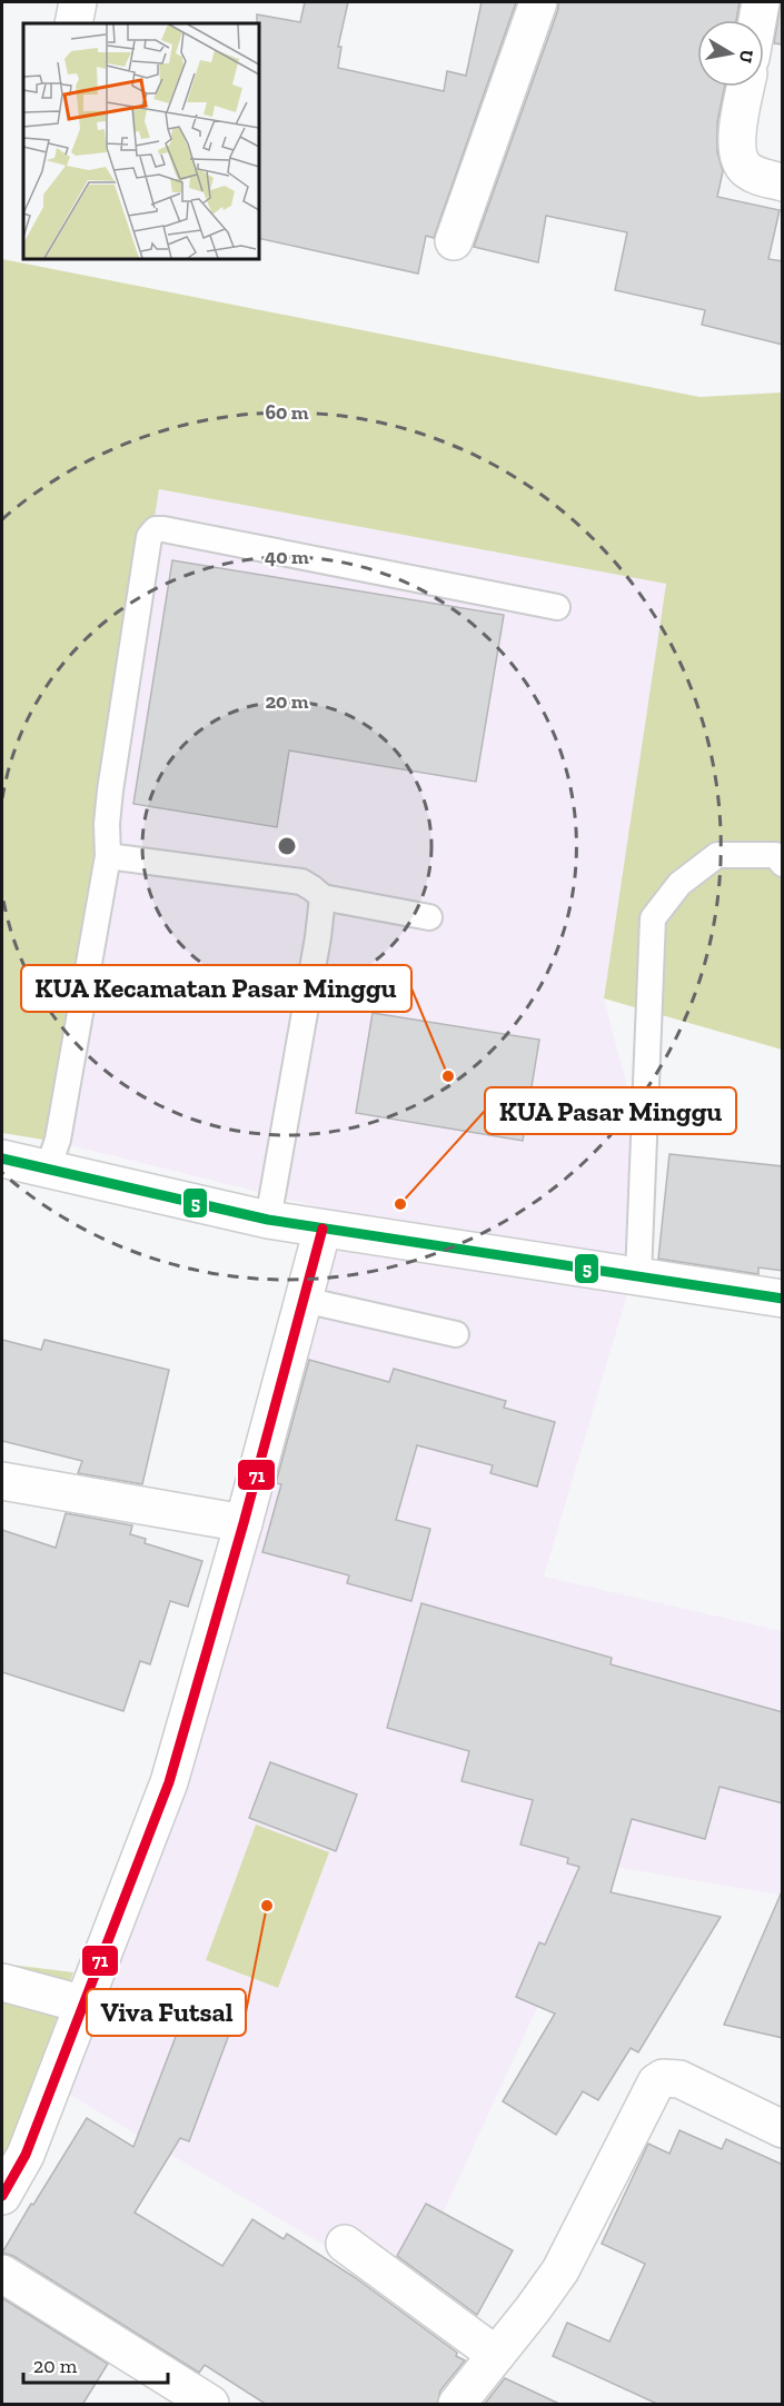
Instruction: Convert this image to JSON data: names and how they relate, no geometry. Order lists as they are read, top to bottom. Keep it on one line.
{"places":["KUA Kecamatan Pasar Minggu","KUA Pasar Minggu","Viva Futsal"],"lines":["transit line 5","transit line 71"],"scale_bar":"20 m","north":"right","rings":["60 m","40 m","20 m"]}
